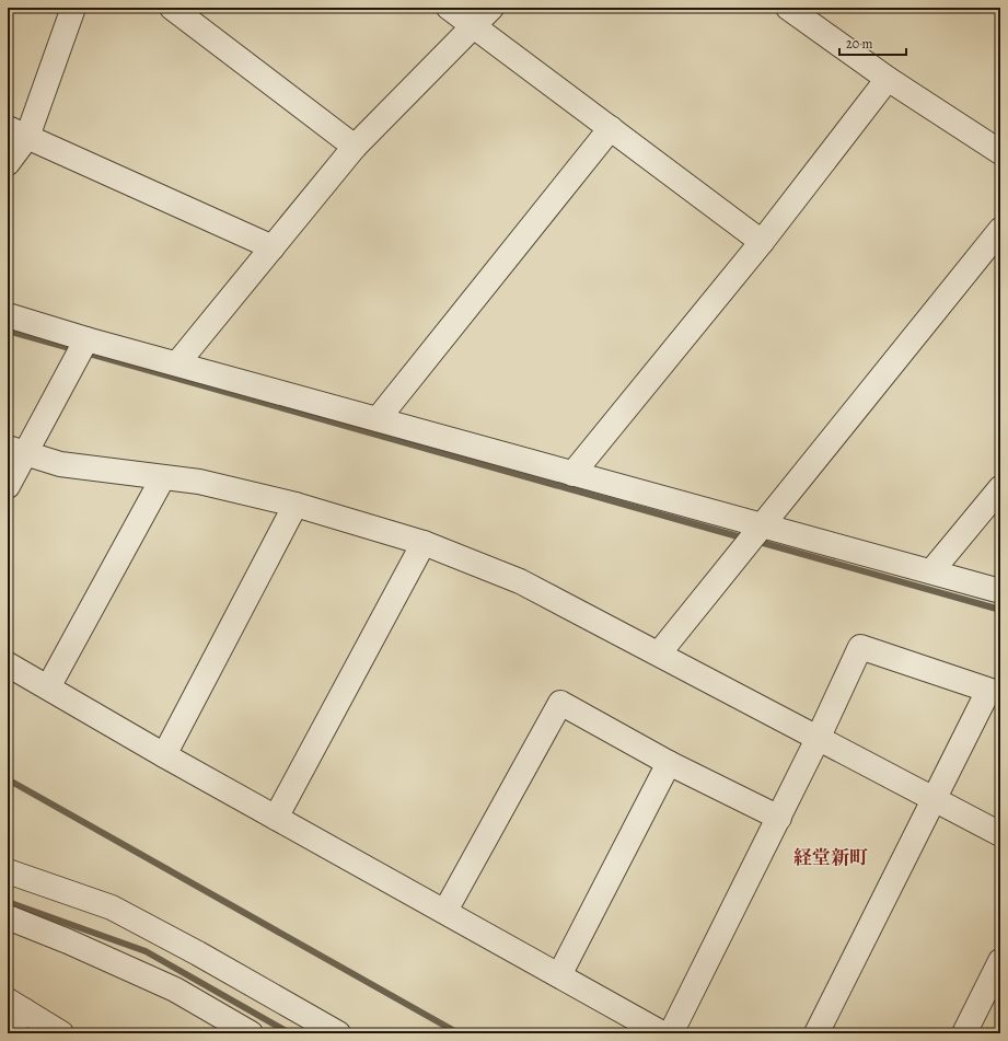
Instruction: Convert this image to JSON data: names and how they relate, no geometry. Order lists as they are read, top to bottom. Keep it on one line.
{"districts":["経堂新町"],"scale_bar":"20 m"}
